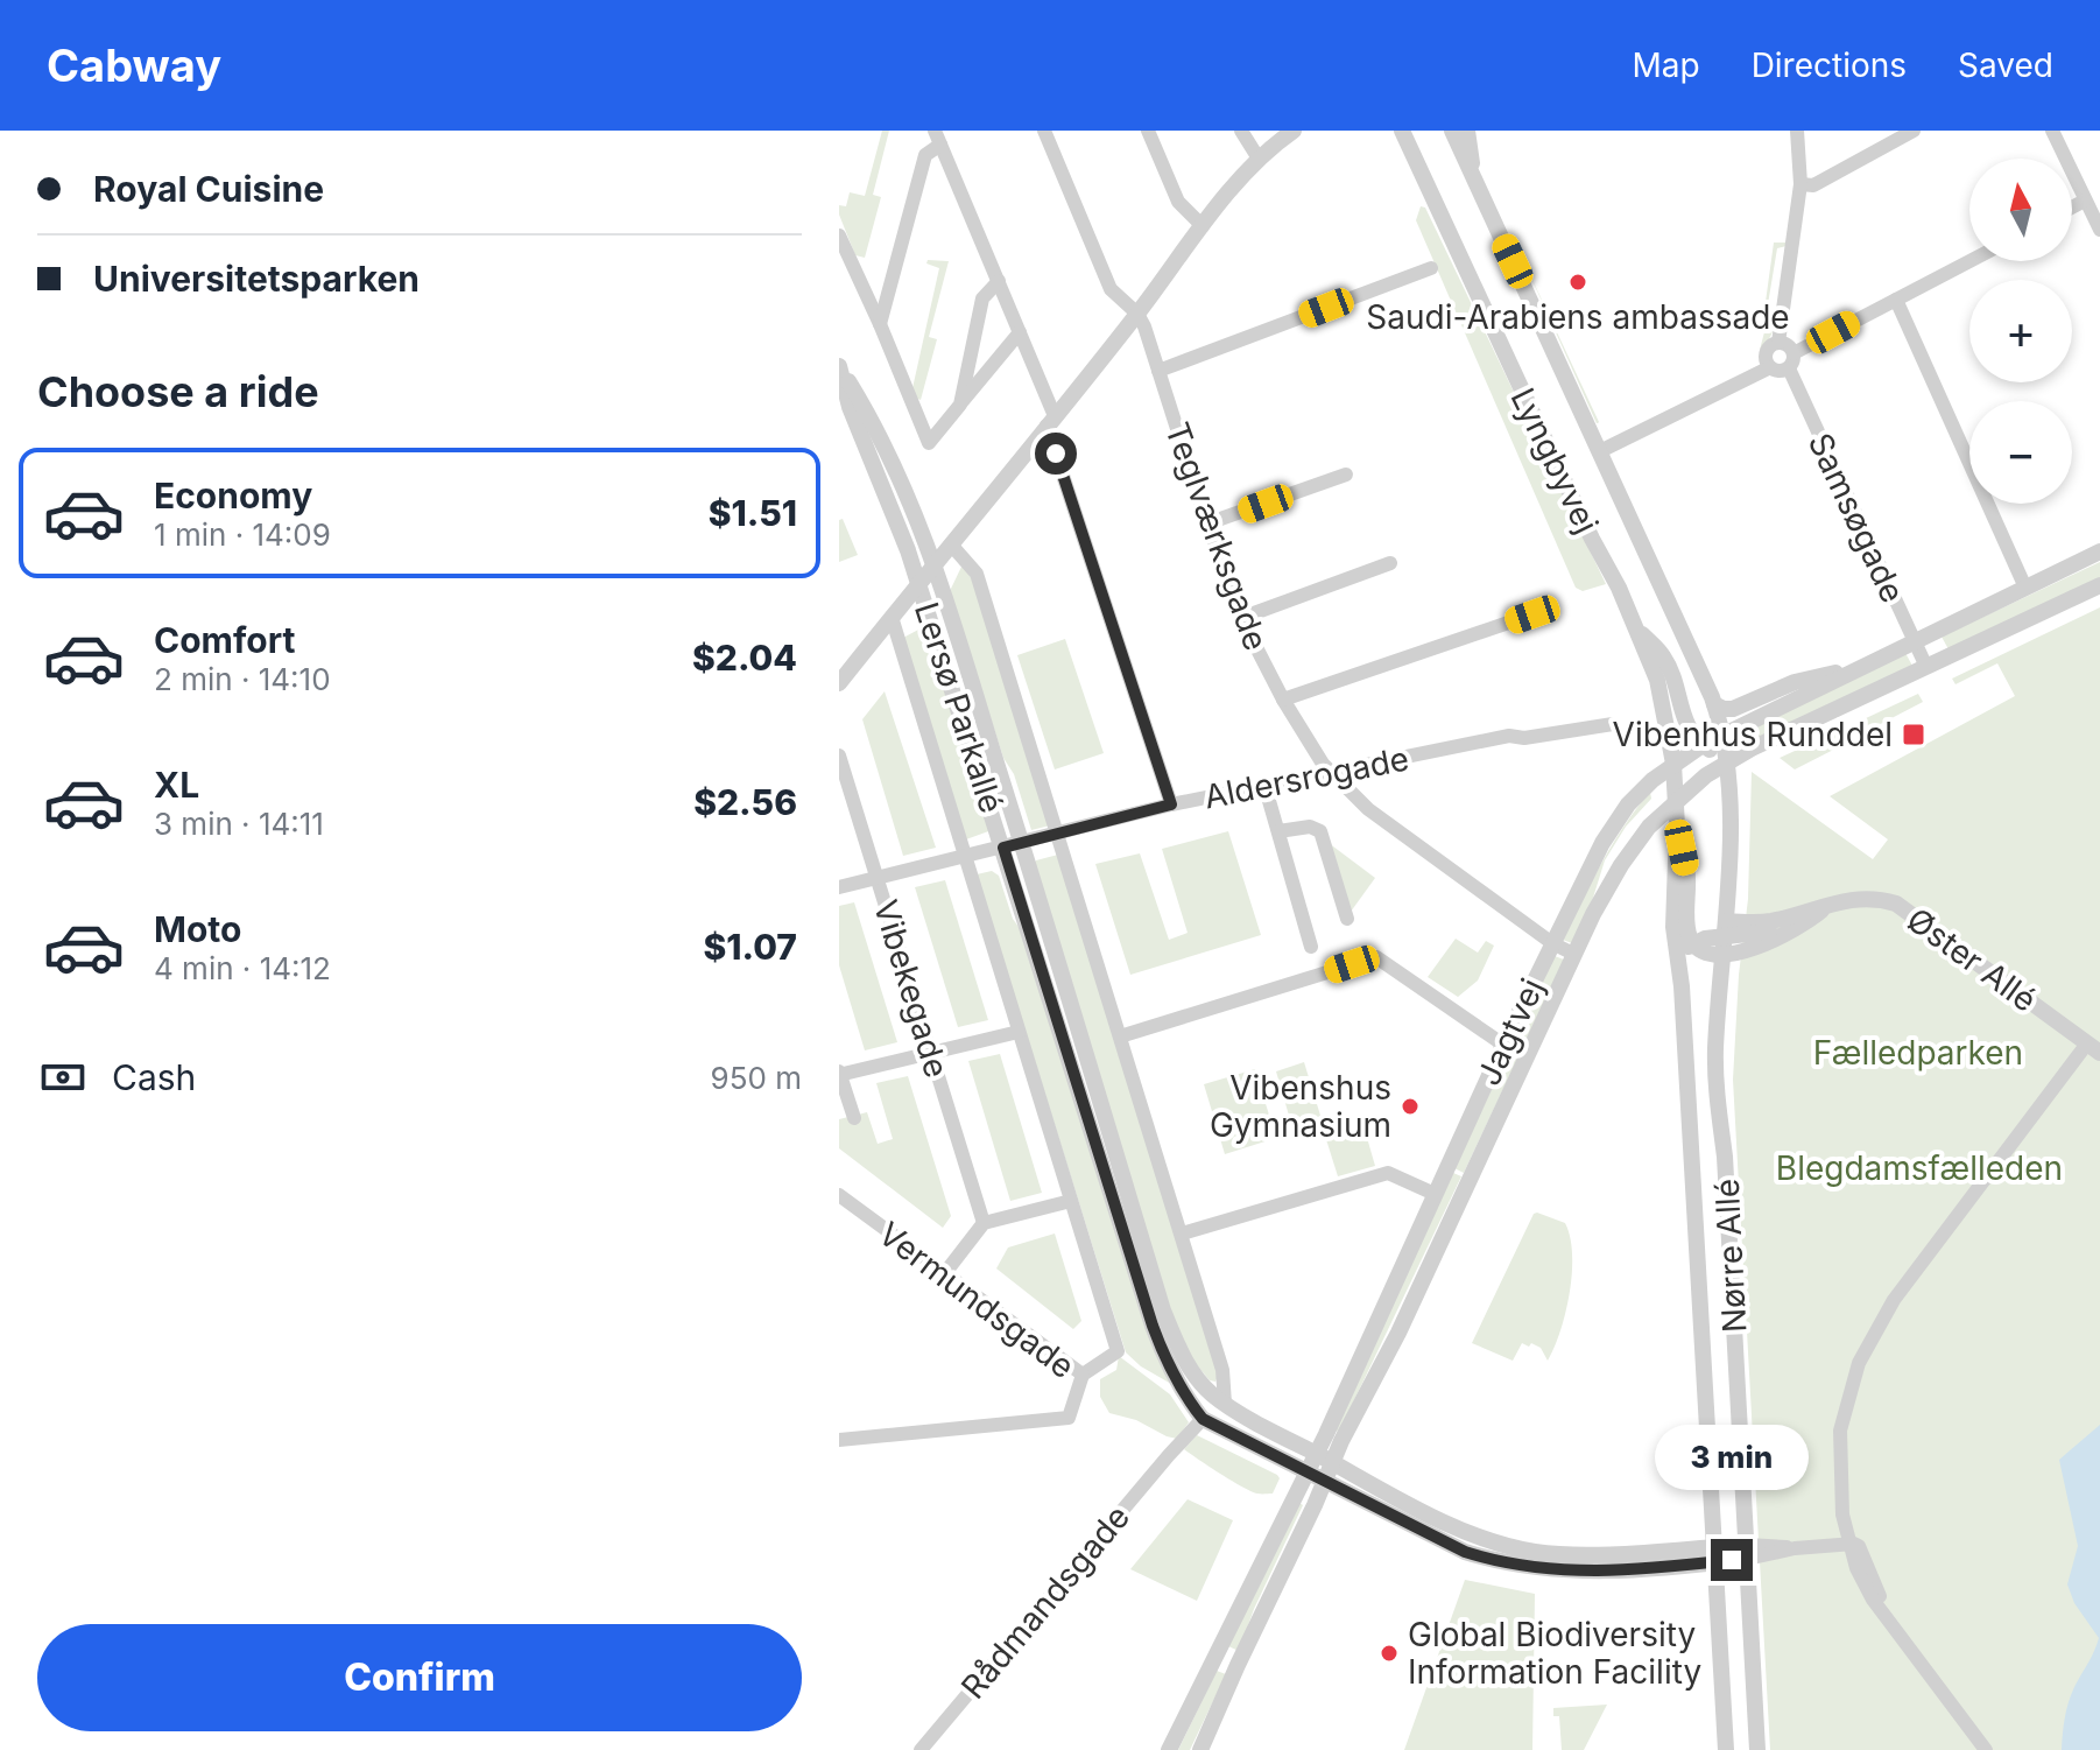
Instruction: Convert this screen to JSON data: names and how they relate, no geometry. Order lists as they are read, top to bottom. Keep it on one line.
{"streets":{"street":["Lyngbyvej","Samsøgade","Teglværksgade","Lersø Parkallé","Aldersrogade","Øster Allé","Vibekegade","Jagtvej","Nørre Allé","Vermundsgade","Rådmandsgade"]},"crossings":[["Lyngbyvej","Jagtvej"],["Lyngbyvej","Nørre Allé"],["Samsøgade","Jagtvej"],["Teglværksgade","Aldersrogade"],["Teglværksgade","Jagtvej"],["Lersø Parkallé","Aldersrogade"],["Lersø Parkallé","Jagtvej"],["Lersø Parkallé","Nørre Allé"],["Lersø Parkallé","Vermundsgade"],["Lersø Parkallé","Rådmandsgade"],["Aldersrogade","Vibekegade"],["Øster Allé","Nørre Allé"],["Jagtvej","Nørre Allé"]],"parks":["Fælledparken","Blegdamsfælleden"],"places":{"other":["Saudi-Arabiens ambassade","Vibenshus Gymnasium","Global Biodiversity Information Facility"],"transit":["Vibenhus Runddel"]},"north":"top","page":{"header":"Cabway","nav":["Map","Directions","Saved"],"banner":["Royal Cuisine","Universitetsparken"],"map_buttons":["+","−"],"heading":"Choose a ride","list":[{"name":"Economy","note":"1 min · 14:09","value":"$1.51"},{"name":"Comfort","note":"2 min · 14:10","value":"$2.04"},{"name":"XL","note":"3 min · 14:11","value":"$2.56"},{"name":"Moto","note":"4 min · 14:12","value":"$1.07"}],"pay":["Cash","950 m"],"bubble":"3 min","buttons":"Confirm"}}
